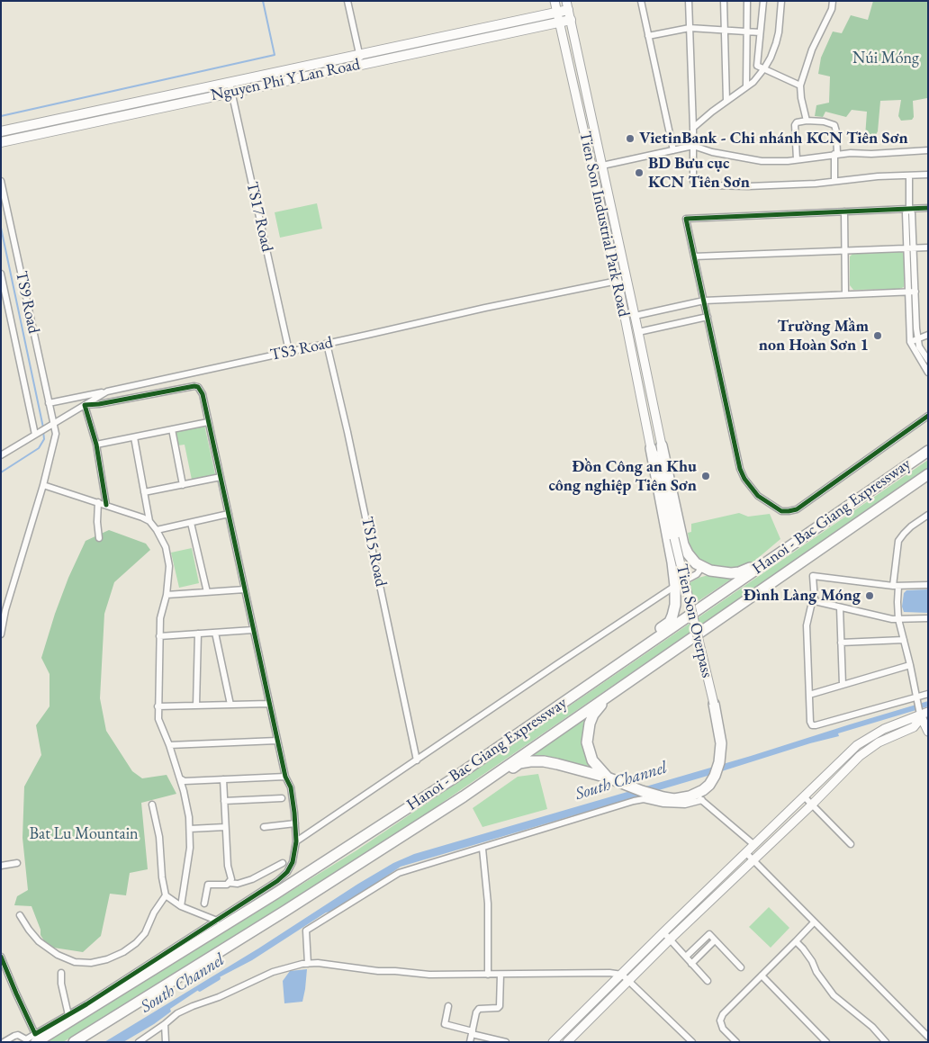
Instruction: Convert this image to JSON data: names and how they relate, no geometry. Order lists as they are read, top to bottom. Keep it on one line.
{"streets":{"highway":["Hanoi - Bac Giang Expressway"],"main road":["Nguyen Phi Y Lan Road","Tien Son Industrial Park Road","Tien Son Overpass"],"street":["TS17 Road","TS9 Road","TS3 Road","TS15 Road"]},"crossings":[["Nguyen Phi Y Lan Road","TS17 Road"],["Nguyen Phi Y Lan Road","Tien Son Industrial Park Road"],["TS17 Road","TS3 Road"],["Tien Son Industrial Park Road","TS3 Road"],["Tien Son Industrial Park Road","Tien Son Overpass"],["TS9 Road","TS3 Road"],["TS3 Road","TS15 Road"],["Hanoi - Bac Giang Expressway","Tien Son Overpass"]],"water":["South Channel"],"parks":["Núi Móng","Bat Lu Mountain"],"places":["VietinBank - Chi nhánh KCN Tiên Sơn","BD Bưu cục KCN Tiên Sơn","Trường Mầm non Hoàn Sơn 1","Đồn Công an Khu công nghiệp Tiên Sơn","Đình Làng Móng"]}
